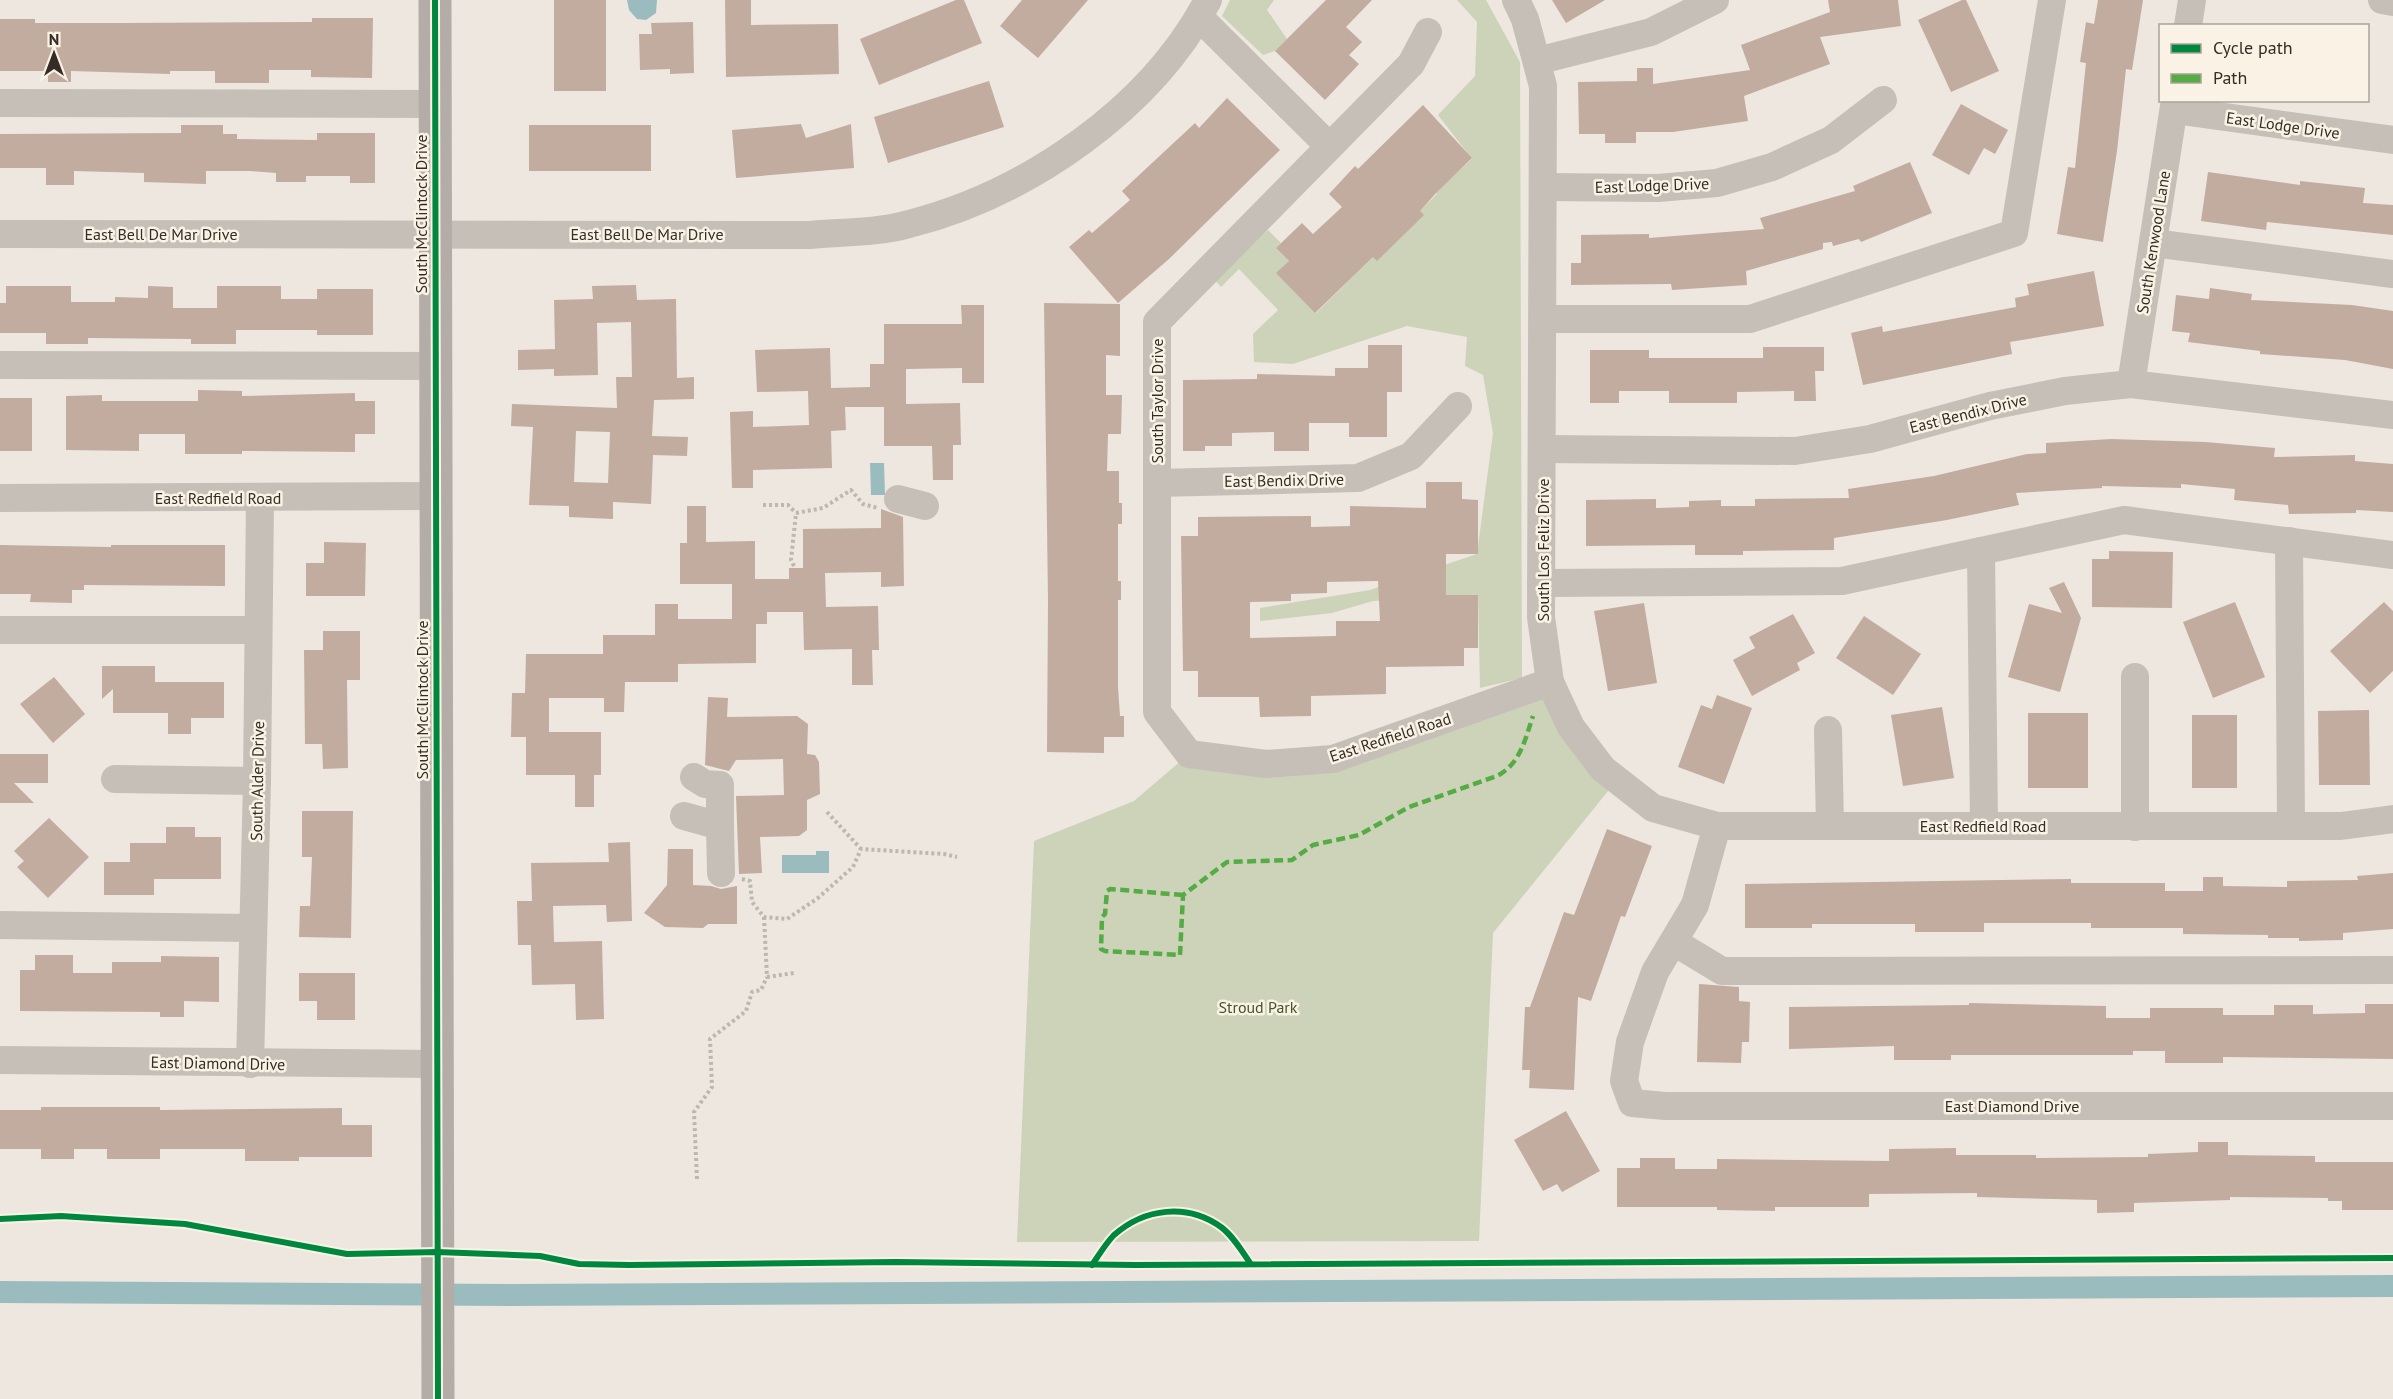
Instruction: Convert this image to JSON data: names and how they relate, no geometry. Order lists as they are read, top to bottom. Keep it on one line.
{"streets":{"main road":["South McClintock Drive"],"street":["East Lodge Drive","East Bell De Mar Drive","South Kenwood Lane","South Taylor Drive","East Bendix Drive","East Redfield Road","South Los Feliz Drive","South Alder Drive","East Diamond Drive"]},"crossings":[["East Lodge Drive","South Kenwood Lane"],["East Lodge Drive","South Los Feliz Drive"],["South McClintock Drive","East Bell De Mar Drive"],["South McClintock Drive","East Redfield Road"],["South McClintock Drive","East Diamond Drive"],["South Kenwood Lane","East Bendix Drive"],["South Taylor Drive","East Bendix Drive"],["South Taylor Drive","East Redfield Road"],["East Bendix Drive","South Los Feliz Drive"],["East Redfield Road","South Los Feliz Drive"],["East Redfield Road","South Alder Drive"],["South Alder Drive","East Diamond Drive"]],"parks":["Stroud Park"],"legend":["Cycle path","Path"],"north":"top"}
